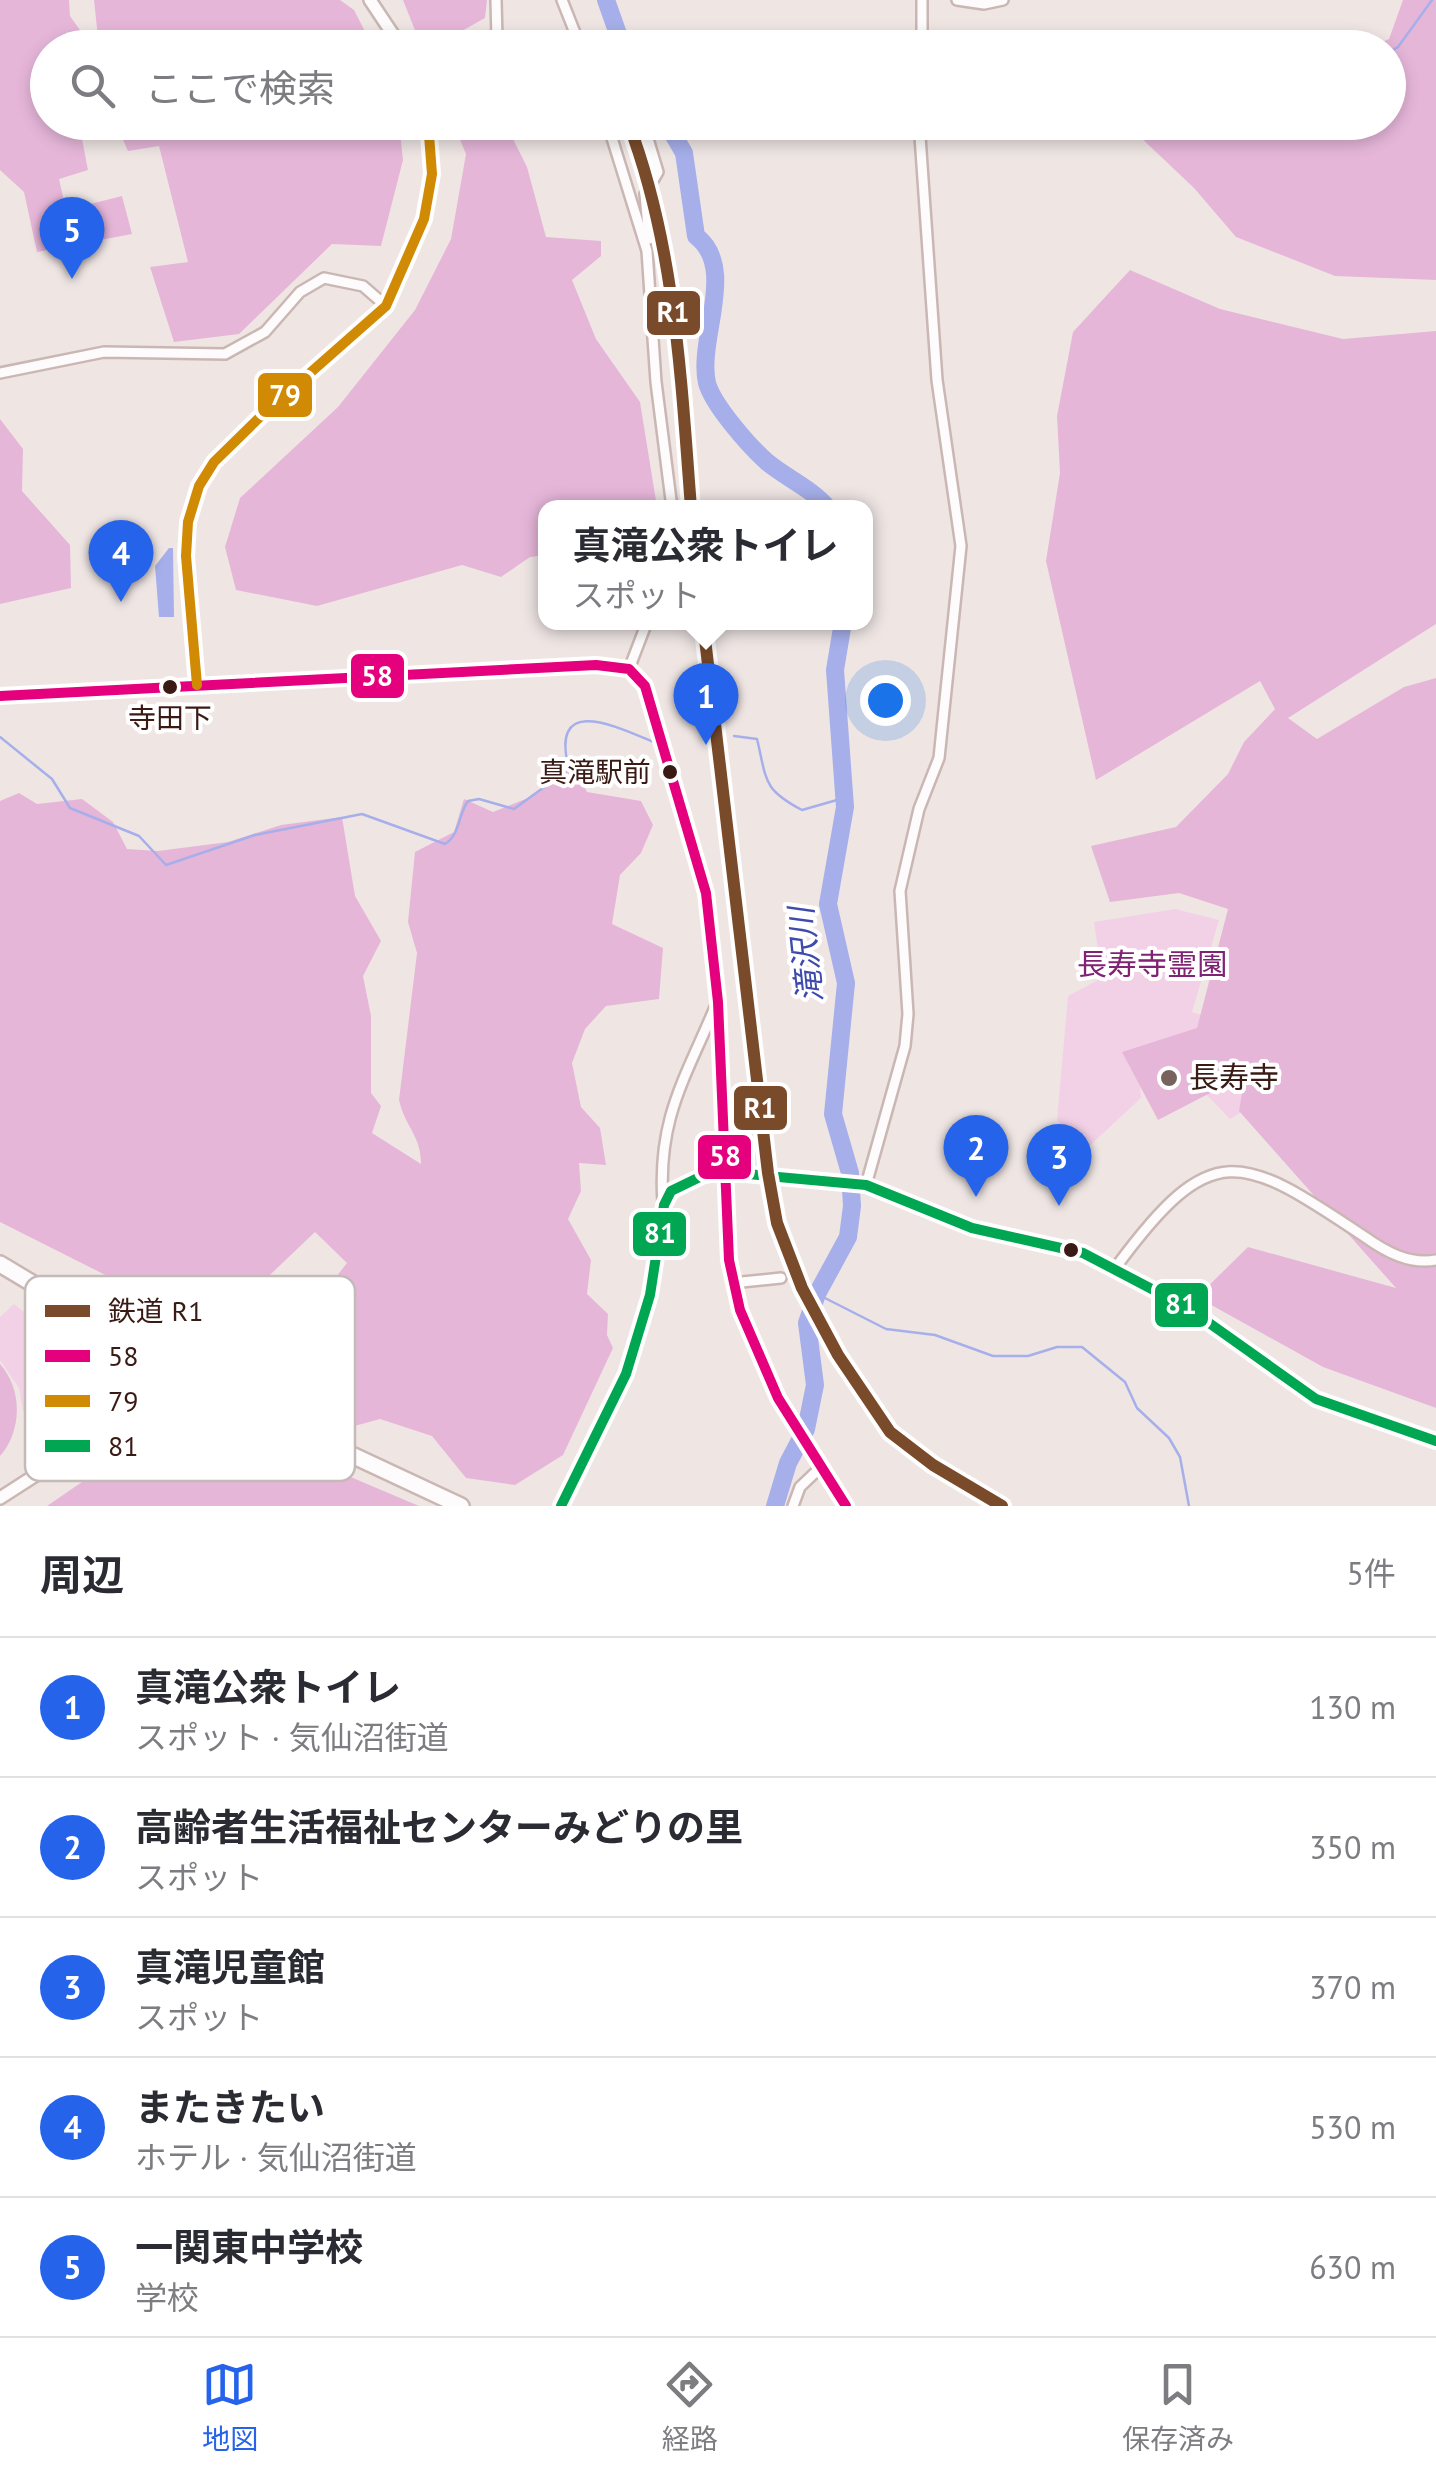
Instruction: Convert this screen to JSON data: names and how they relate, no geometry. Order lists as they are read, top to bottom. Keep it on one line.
{"water":["滝沢川"],"parks":["長寿寺霊園"],"places":["寺田下","真滝駅前","長寿寺"],"lines":["rail line R1","transit line 79","transit line 58","transit line 81"],"legend":["鉄道 R1","58","79","81"],"page":{"search":"ここで検索","pins":["5","4","1","2","3"],"popup":["真滝公衆トイレ","スポット"],"heading":["周辺","5件"],"list":[{"mark":"1","name":"真滝公衆トイレ","note":"スポット · 気仙沼街道","value":"130 m"},{"mark":"2","name":"高齢者生活福祉センターみどりの里","note":"スポット","value":"350 m"},{"mark":"3","name":"真滝児童館","note":"スポット","value":"370 m"},{"mark":"4","name":"またきたい","note":"ホテル · 気仙沼街道","value":"530 m"},{"mark":"5","name":"一関東中学校","note":"学校","value":"630 m"}],"nav":["地図","経路","保存済み"]}}
